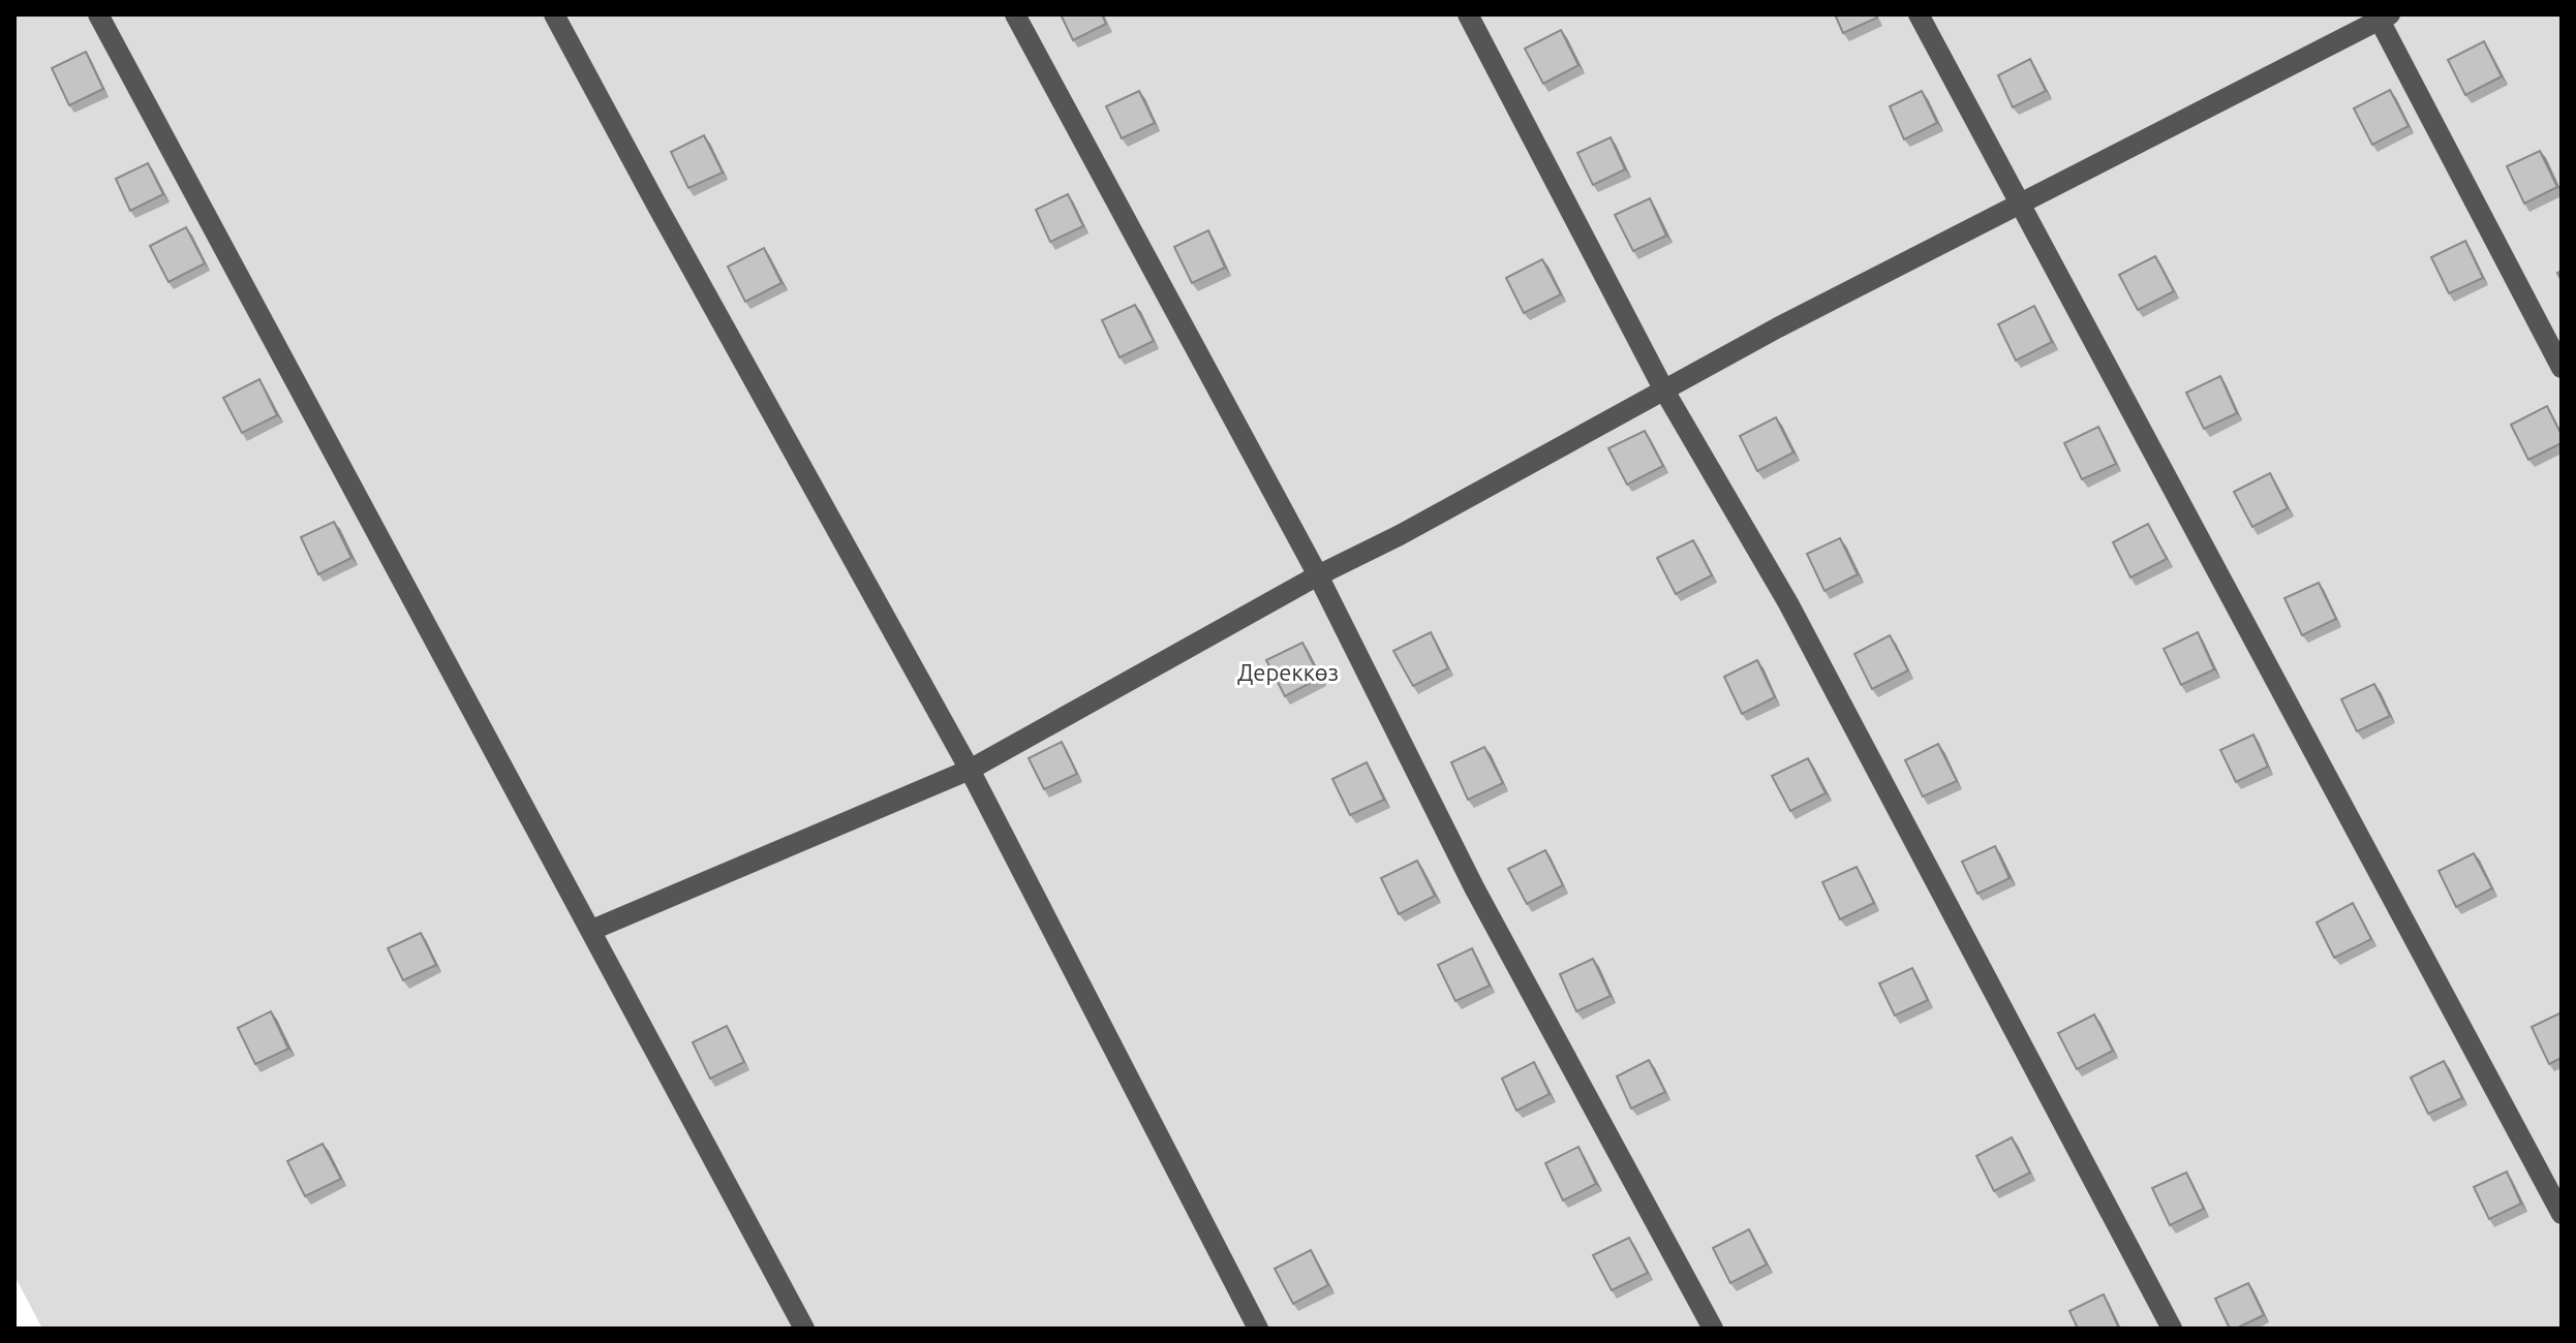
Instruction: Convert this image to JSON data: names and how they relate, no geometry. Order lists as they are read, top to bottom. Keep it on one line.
{"parks":["Дереккөз"]}
